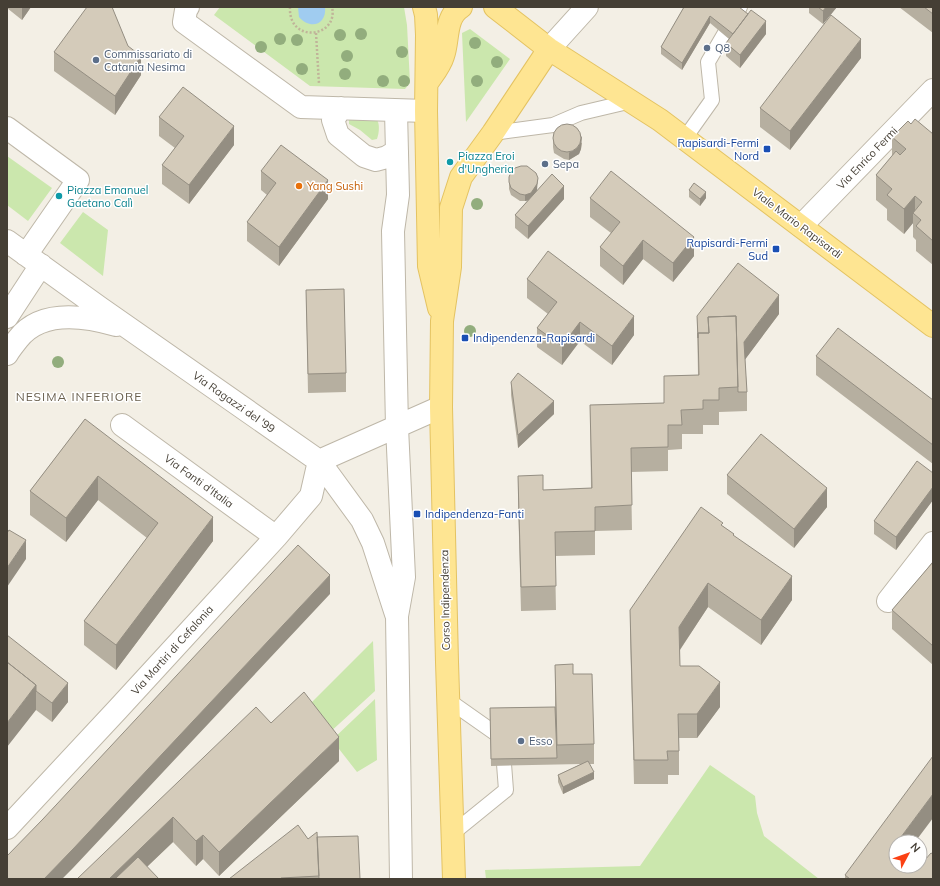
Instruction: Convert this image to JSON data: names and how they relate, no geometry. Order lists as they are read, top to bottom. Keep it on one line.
{"streets":{"main road":["Viale Mario Rapisardi","Corso Indipendenza"],"street":["Via Enrico Fermi","Via Ragazzi del '99","Via Fanti d'Italia","Via Martiri di Cefalonia"]},"crossings":[["Via Enrico Fermi","Viale Mario Rapisardi"],["Via Ragazzi del '99","Via Martiri di Cefalonia"],["Via Fanti d'Italia","Via Martiri di Cefalonia"]],"districts":["NESIMA INFERIORE"],"places":{"other":["Q8","Commissariato di Catania Nesima","Piazza Eroi d'Ungheria","Sepa","Yang Sushi","Piazza Emanuel Gaetano Calì","Esso"],"transit":["Rapisardi-Fermi Nord","Rapisardi-Fermi Sud","Indipendenza-Rapisardi","Indipendenza-Fanti"]},"north":"top right"}
